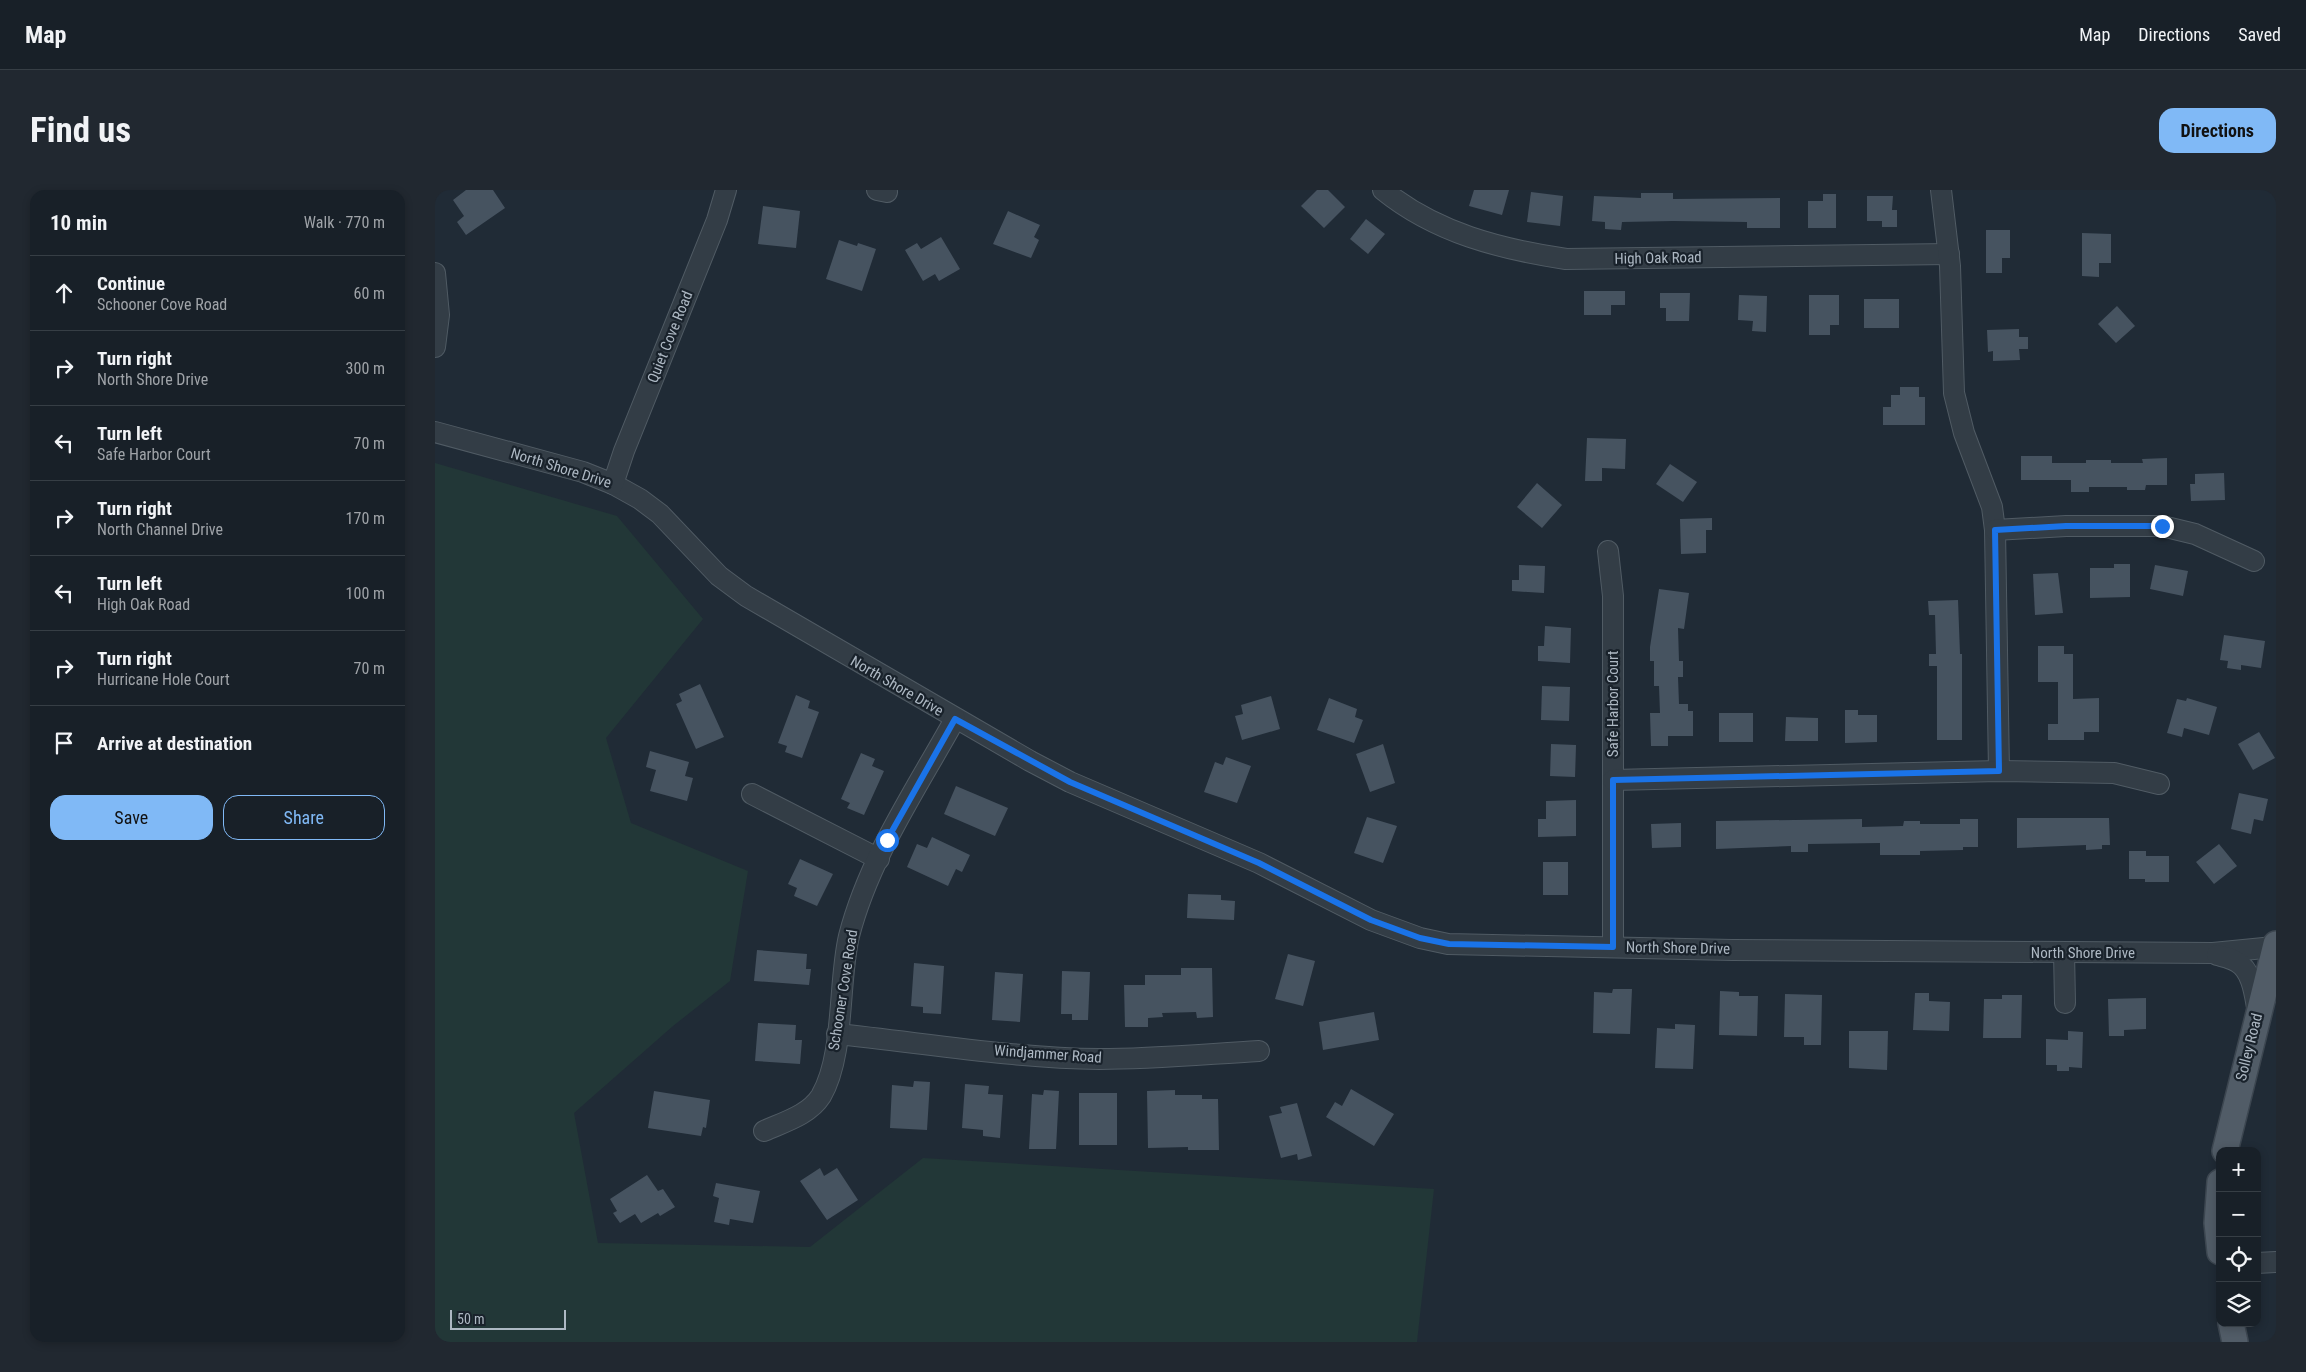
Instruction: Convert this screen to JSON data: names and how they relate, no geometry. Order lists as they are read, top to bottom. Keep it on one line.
{"streets":{"main road":["Solley Road"],"street":["High Oak Road","Quiet Cove Road","North Shore Drive","Safe Harbor Court","Schooner Cove Road","Windjammer Road"]},"crossings":[["Quiet Cove Road","North Shore Drive"],["North Shore Drive","Safe Harbor Court"],["North Shore Drive","Schooner Cove Road"],["North Shore Drive","Solley Road"],["Schooner Cove Road","Windjammer Road"]],"scale_bar":"50 m","page":{"header":"Map","nav":["Map","Directions","Saved"],"buttons":["Directions",["Save","Share"]],"title":"Find us","heading":["10 min","Walk · 770 m"],"list":[["Continue","Schooner Cove Road","60 m"],["Turn right","North Shore Drive","300 m"],["Turn left","Safe Harbor Court","70 m"],["Turn right","North Channel Drive","170 m"],["Turn left","High Oak Road","100 m"],["Turn right","Hurricane Hole Court","70 m"],"Arrive at destination"],"map_buttons":["+","−"],"scale":"50 m"}}
